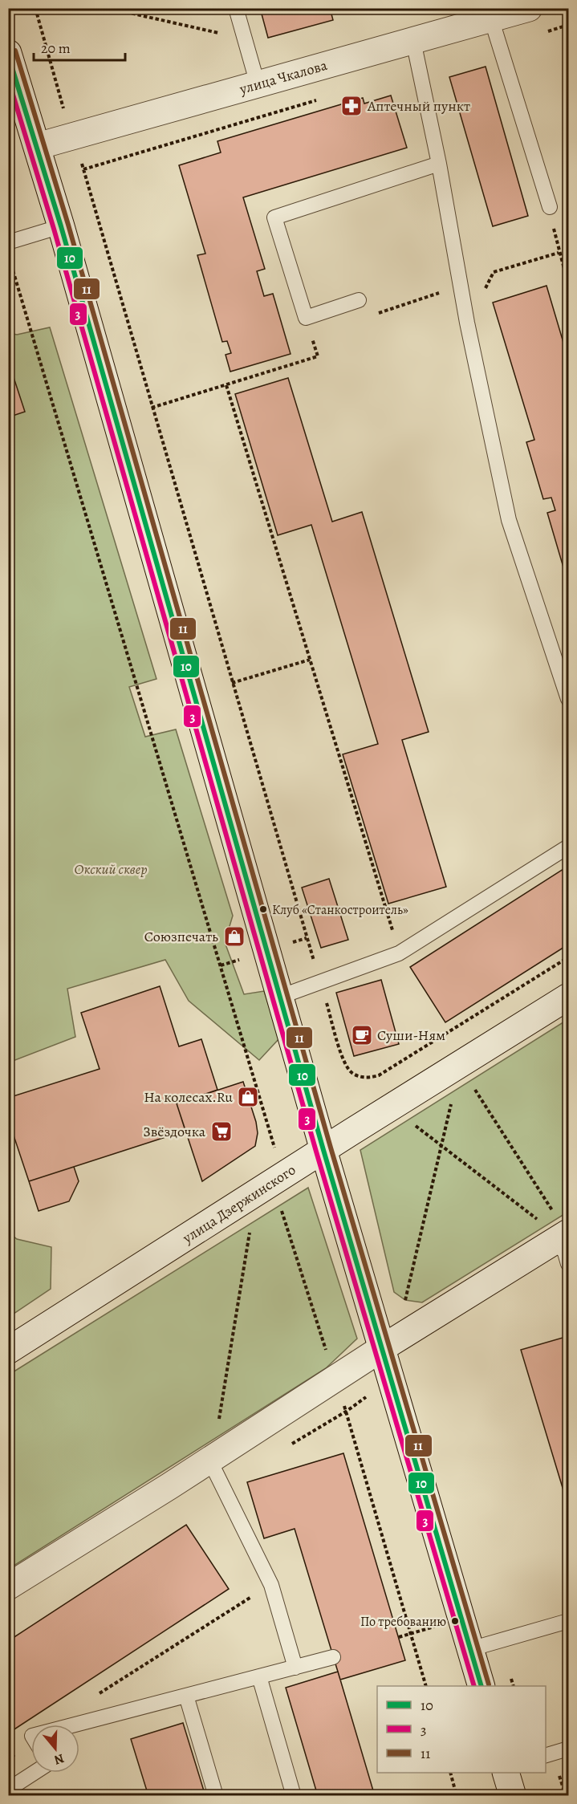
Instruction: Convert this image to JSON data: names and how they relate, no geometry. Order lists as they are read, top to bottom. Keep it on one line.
{"streets":{"main road":["улица Чкалова","улица Дзержинского"]},"parks":["Окский сквер"],"places":{"pharmacy":["Аптечный пункт"],"other":["Клуб «Станкостроитель»","По требованию"],"shop":["Союзпечать","На колесах.Ru"],"cafe":["Суши-Ням"],"supermarket":["Звёздочка"]},"lines":["transit line 11","transit line 10","transit line 3"],"legend":["10","3","11"],"scale_bar":"20 m","north":"bottom"}
